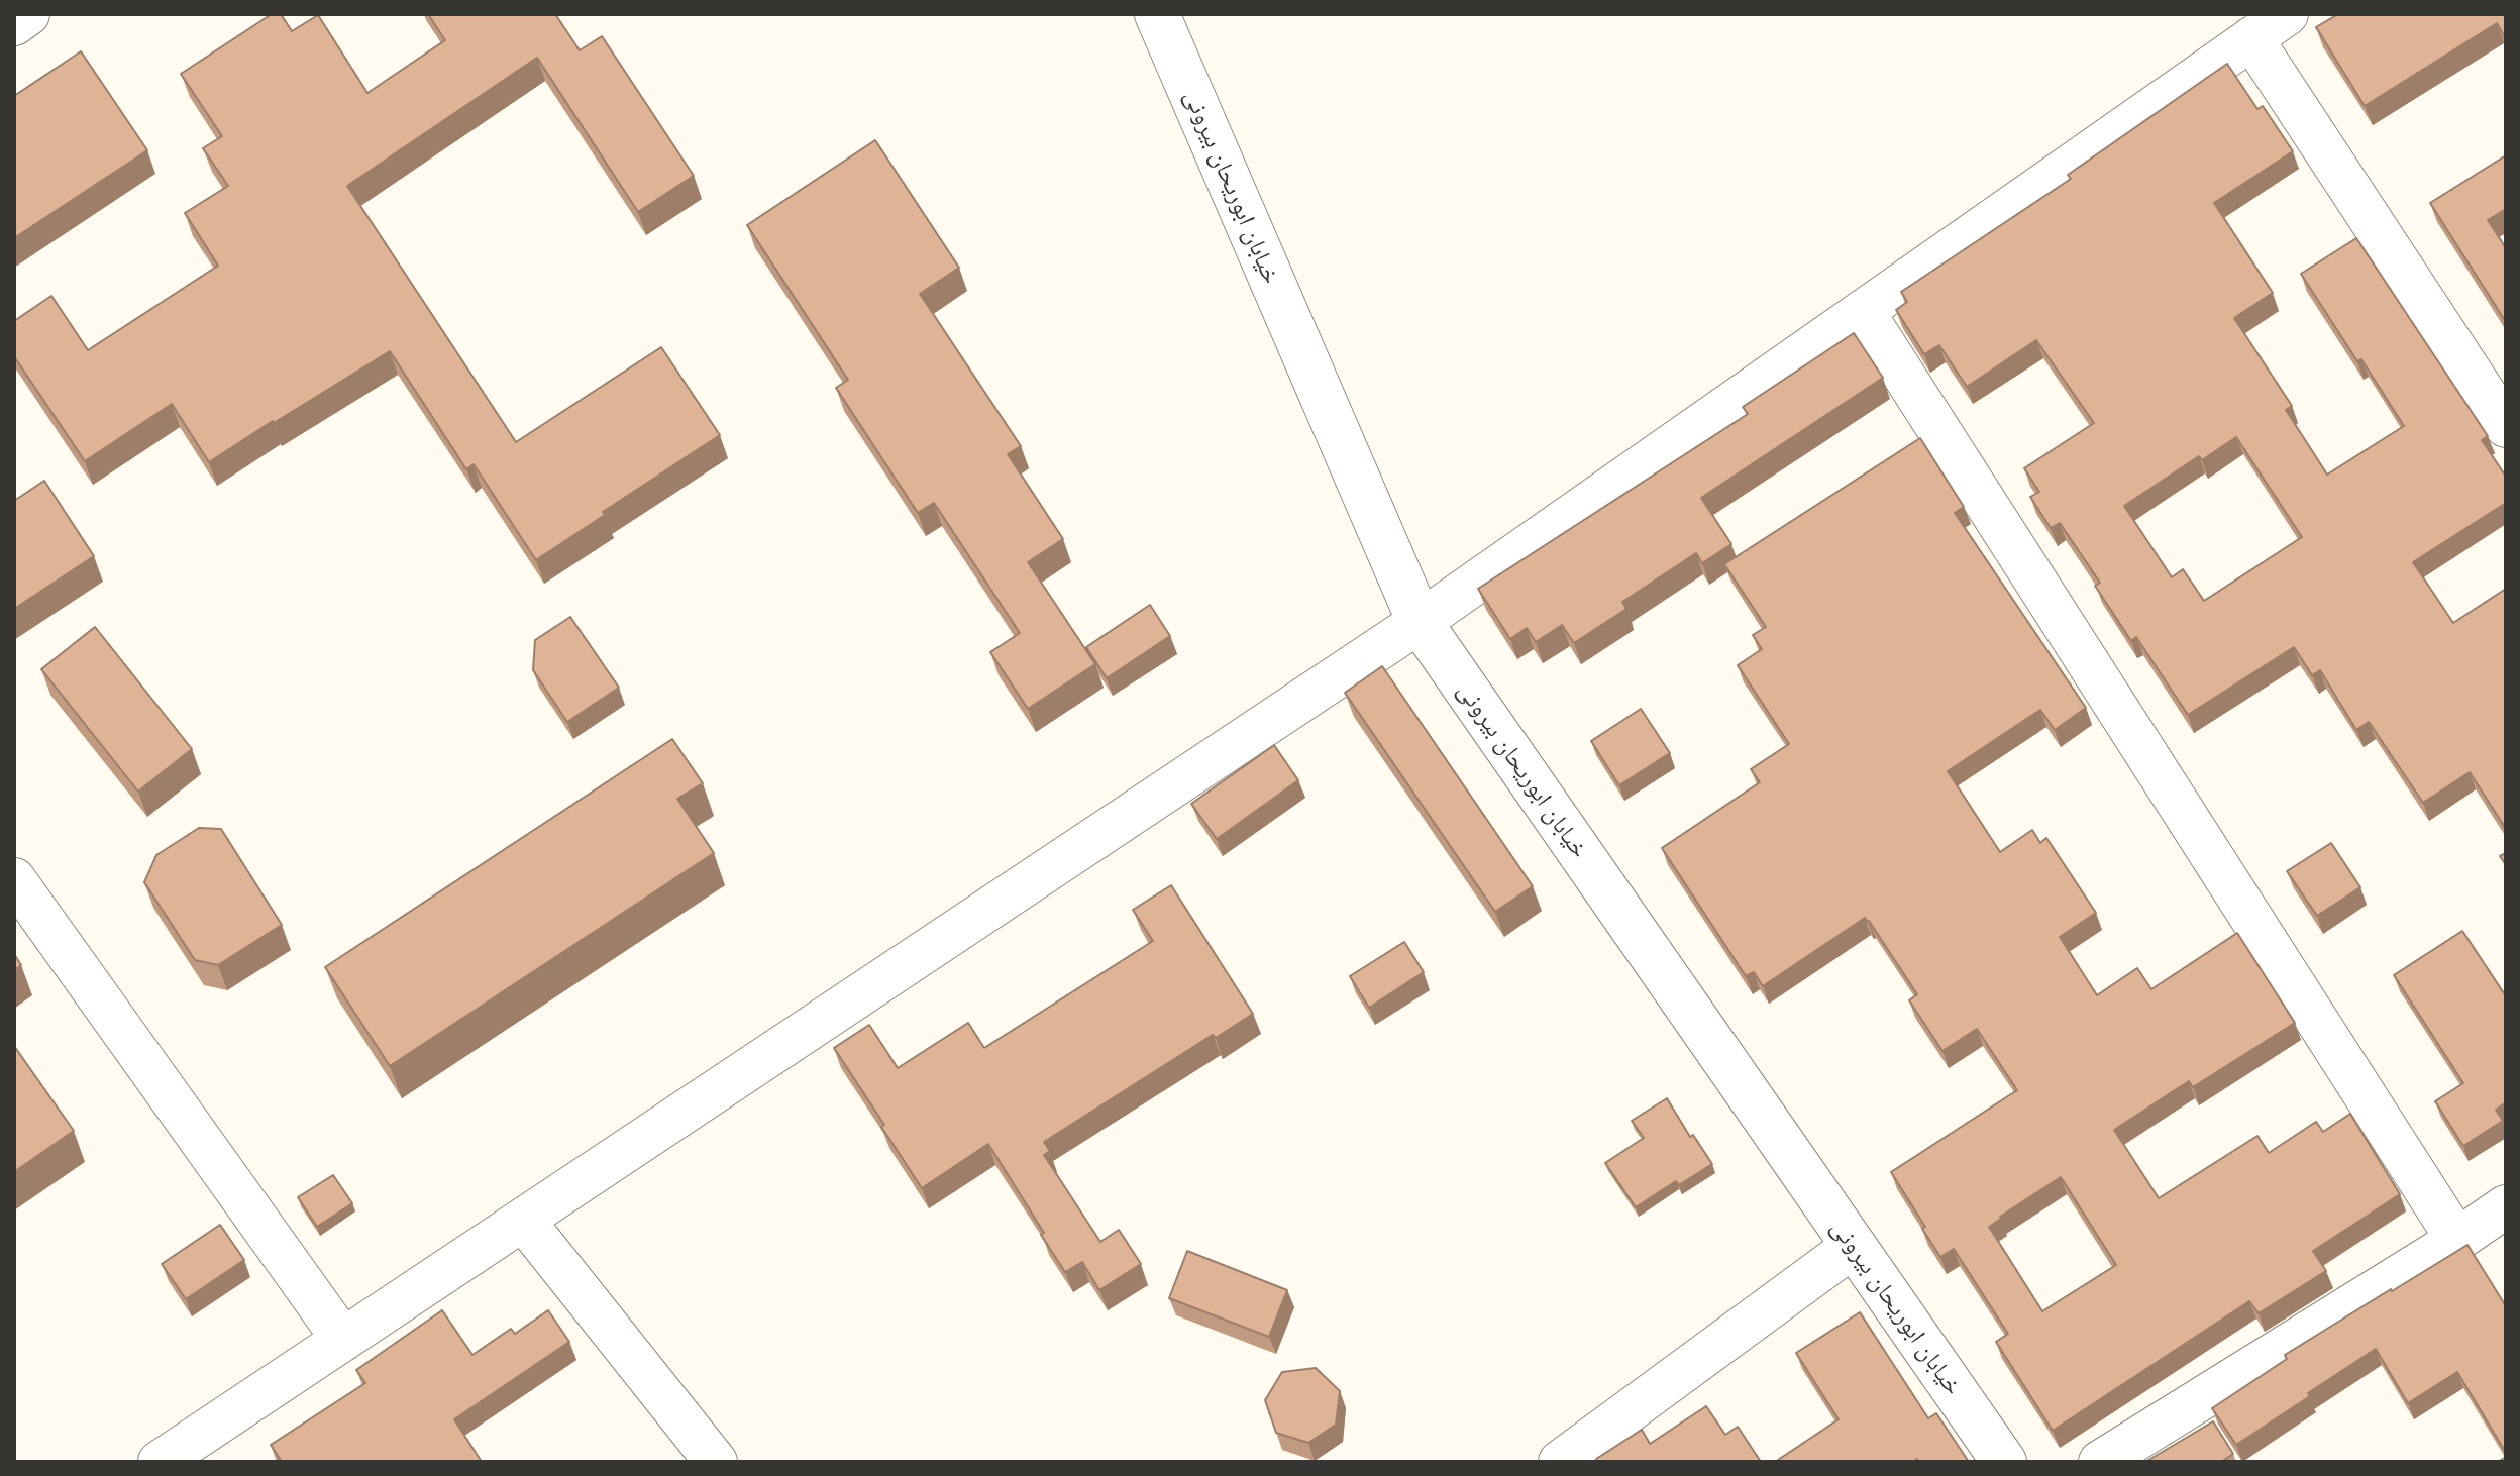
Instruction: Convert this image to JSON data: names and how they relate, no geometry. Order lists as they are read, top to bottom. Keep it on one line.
{"streets":{"street":["خیابان ابوریحان بیرونی"]}}
